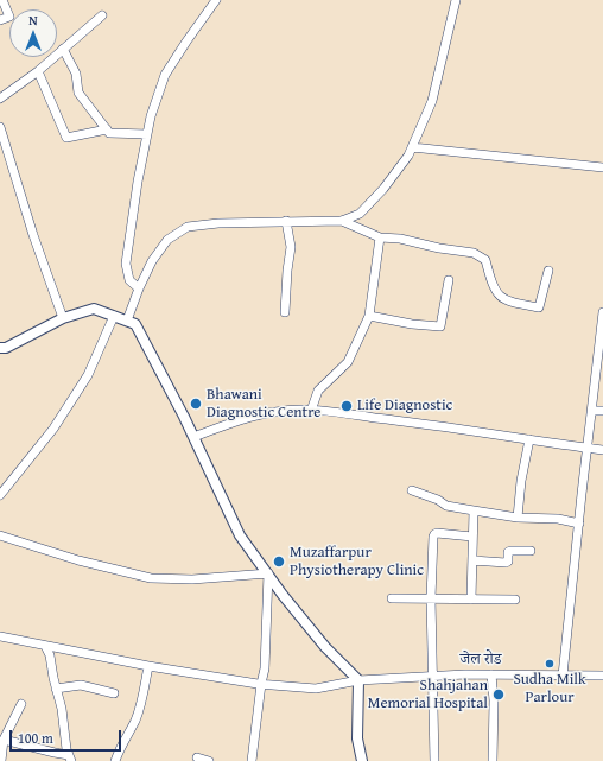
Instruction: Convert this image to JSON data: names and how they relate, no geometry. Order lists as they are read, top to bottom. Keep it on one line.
{"streets":{"street":["जेल रोड"]},"places":["Bhawani Diagnostic Centre","Life Diagnostic","Muzaffarpur Physiotherapy Clinic","Sudha Milk Parlour","Shahjahan Memorial Hospital"],"scale_bar":"100 m","north":"top"}
